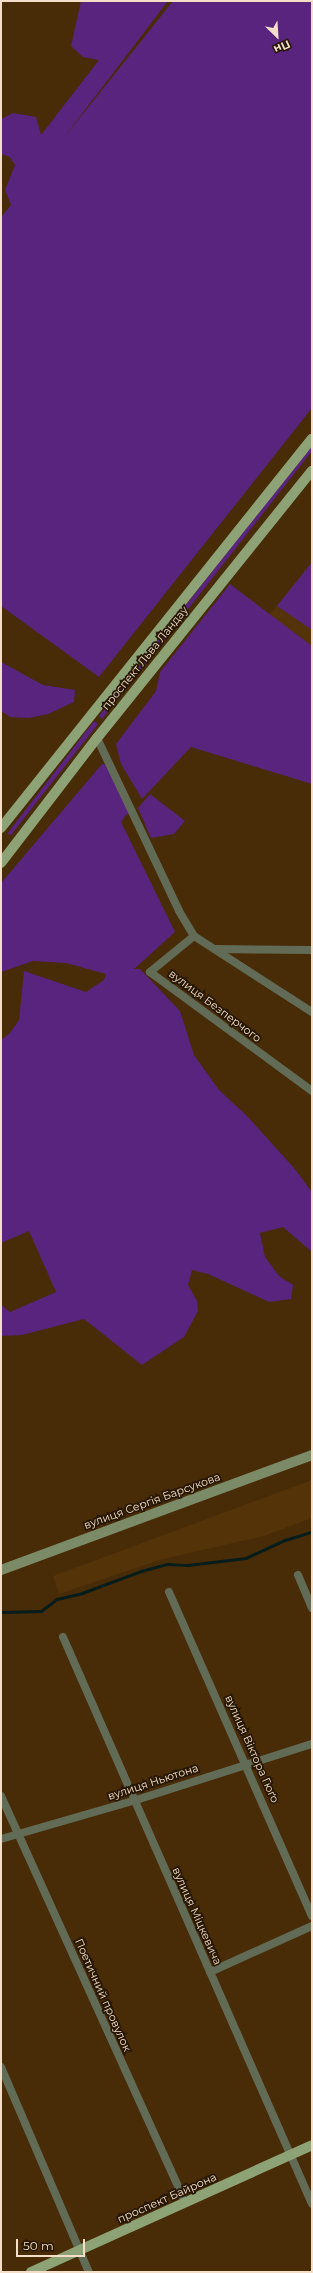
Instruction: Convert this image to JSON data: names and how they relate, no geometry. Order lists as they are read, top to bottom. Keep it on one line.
{"streets":{"main road":["проспект Льва Ландау","вулиця Сергія Барсукова","проспект Байрона"],"street":["вулиця Безперчого","вулиця Віктора Гюґо","вулиця Ньютона","вулиця Міцкевича","Поетичний провулок"]},"crossings":[["вулиця Віктора Гюґо","вулиця Ньютона"],["вулиця Ньютона","вулиця Міцкевича"],["вулиця Ньютона","Поетичний провулок"],["вулиця Міцкевича","проспект Байрона"],["Поетичний провулок","проспект Байрона"]],"scale_bar":"50 m","north":"bottom right"}
